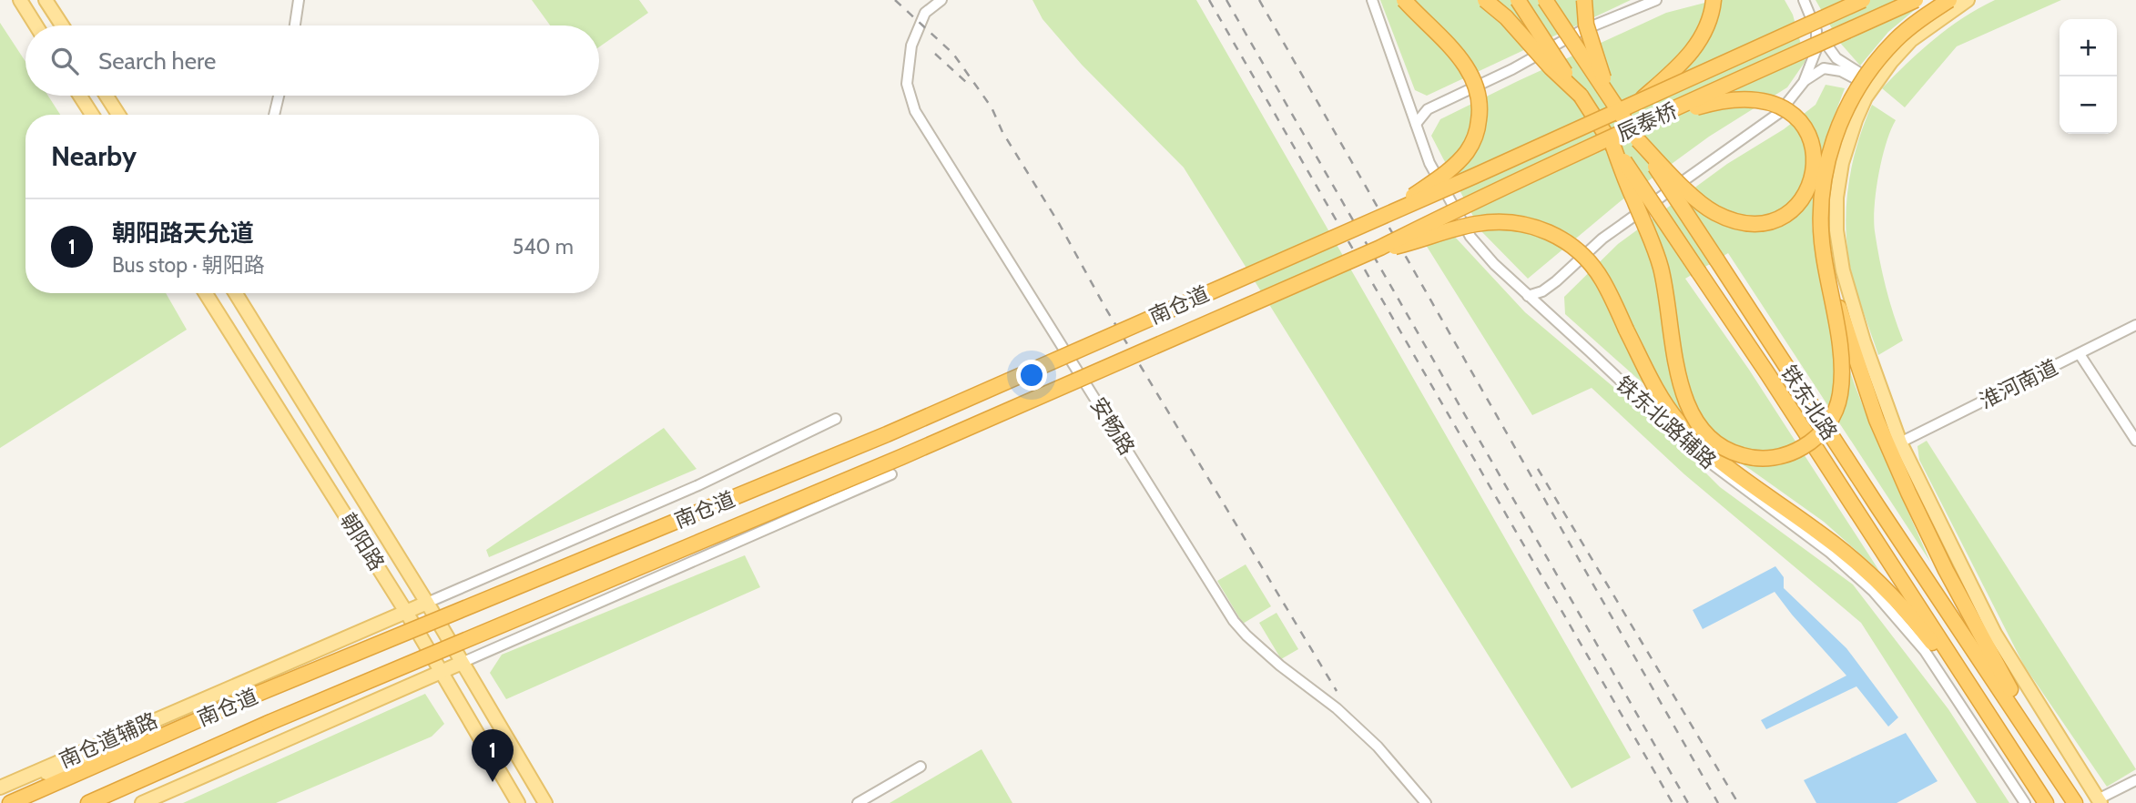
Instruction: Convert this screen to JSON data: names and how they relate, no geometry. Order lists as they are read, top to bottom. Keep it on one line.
{"streets":{"highway":["辰泰桥","南仓道","铁东北路"],"main road":["朝阳路","南仓道辅路"],"street":["淮河南道","铁东北路辅路","安畅路"]},"crossings":[["辰泰桥","南仓道"],["朝阳路","南仓道辅路"]],"page":{"map_buttons":["+","−"],"search":"Search here","heading":"Nearby","list":[{"mark":"1","name":"朝阳路天允道","note":"Bus stop · 朝阳路","value":"540 m"}],"pins":"1"}}
